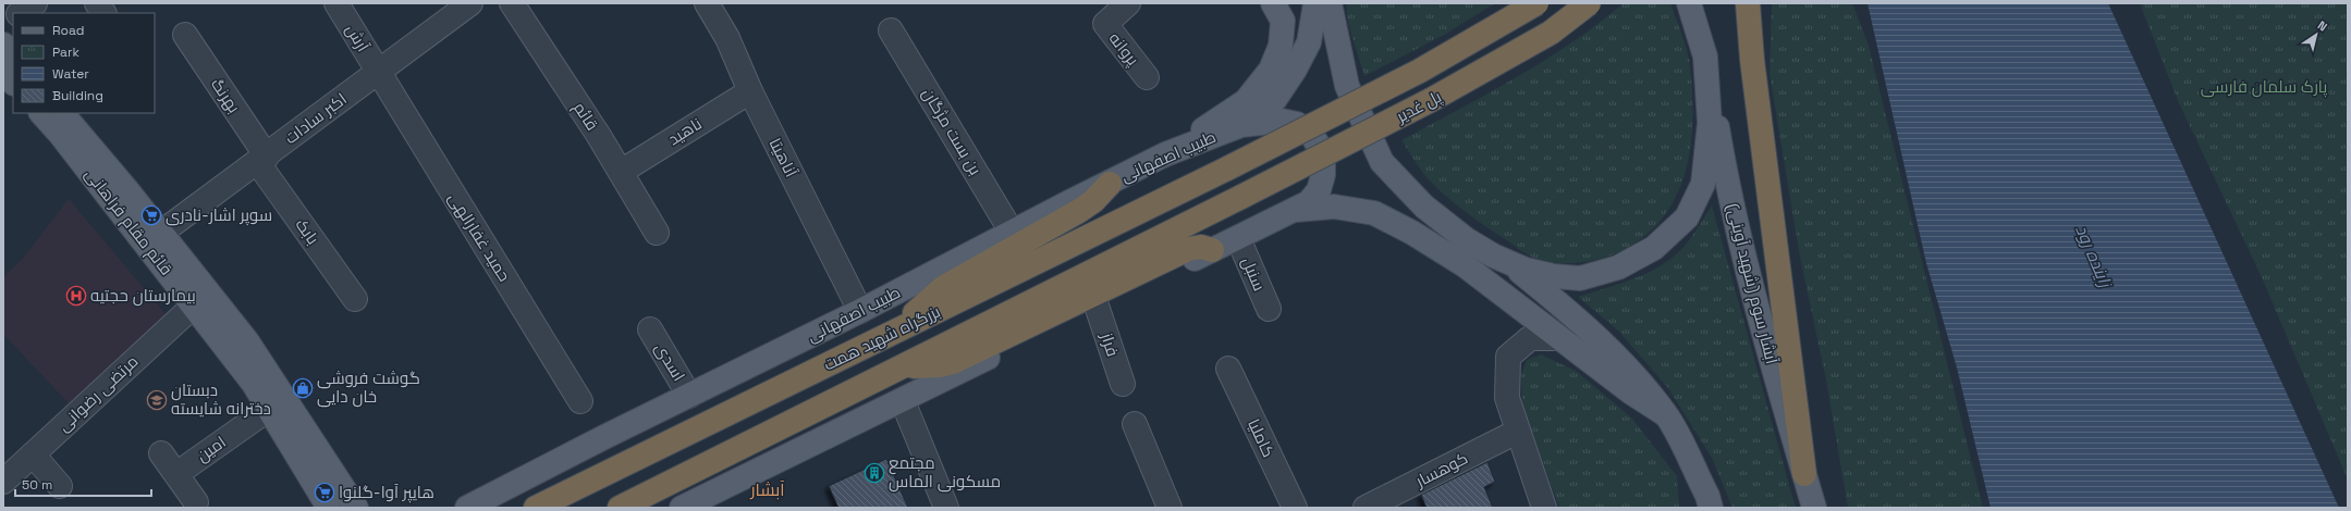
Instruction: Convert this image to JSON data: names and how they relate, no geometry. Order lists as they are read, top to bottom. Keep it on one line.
{"streets":{"highway":["پل غدیر","بزرگراه شهید همت"],"main road":["طبیب اصفهانی","قائم مقام فراهانی","آبشار سوم (شهید آوینی)"],"street":["آرش","پروانه","بهرنگ","قائم","اکبر سادات","ناهید","بن بست مژگان","آناهیتا","بابک","حمید غفارالهی","سنبل","فراز","اسدی","مرتضی رضوانی","کاملیا","امین","کوهسار"]},"crossings":[["آرش","اکبر سادات"],["آرش","حمید غفارالهی"],["بهرنگ","اکبر سادات"],["بهرنگ","بابک"],["پل غدیر","بزرگراه شهید همت"],["قائم","ناهید"],["اکبر سادات","قائم مقام فراهانی"],["اکبر سادات","بابک"],["اکبر سادات","حمید غفارالهی"],["ناهید","آناهیتا"],["بن بست مژگان","طبیب اصفهانی"],["طبیب اصفهانی","آناهیتا"],["طبیب اصفهانی","اسدی"],["قائم مقام فراهانی","مرتضی رضوانی"],["قائم مقام فراهانی","امین"]],"districts":["آبشار"],"water":["زاینده رود"],"parks":["پارک سلمان فارسی"],"places":{"supermarket":["سوپر اشار-نادری","هایپر آوا-گلنوا"],"hospital":["بیمارستان حجتیه"],"shop":["گوشت فروشی خان دایی"],"school or university":["دبستان دخترانه شایسته"],"building":["مجتمع مسکونی الماس"]},"legend":["Road","Park","Water","Building"],"scale_bar":"50 m","north":"top right"}
